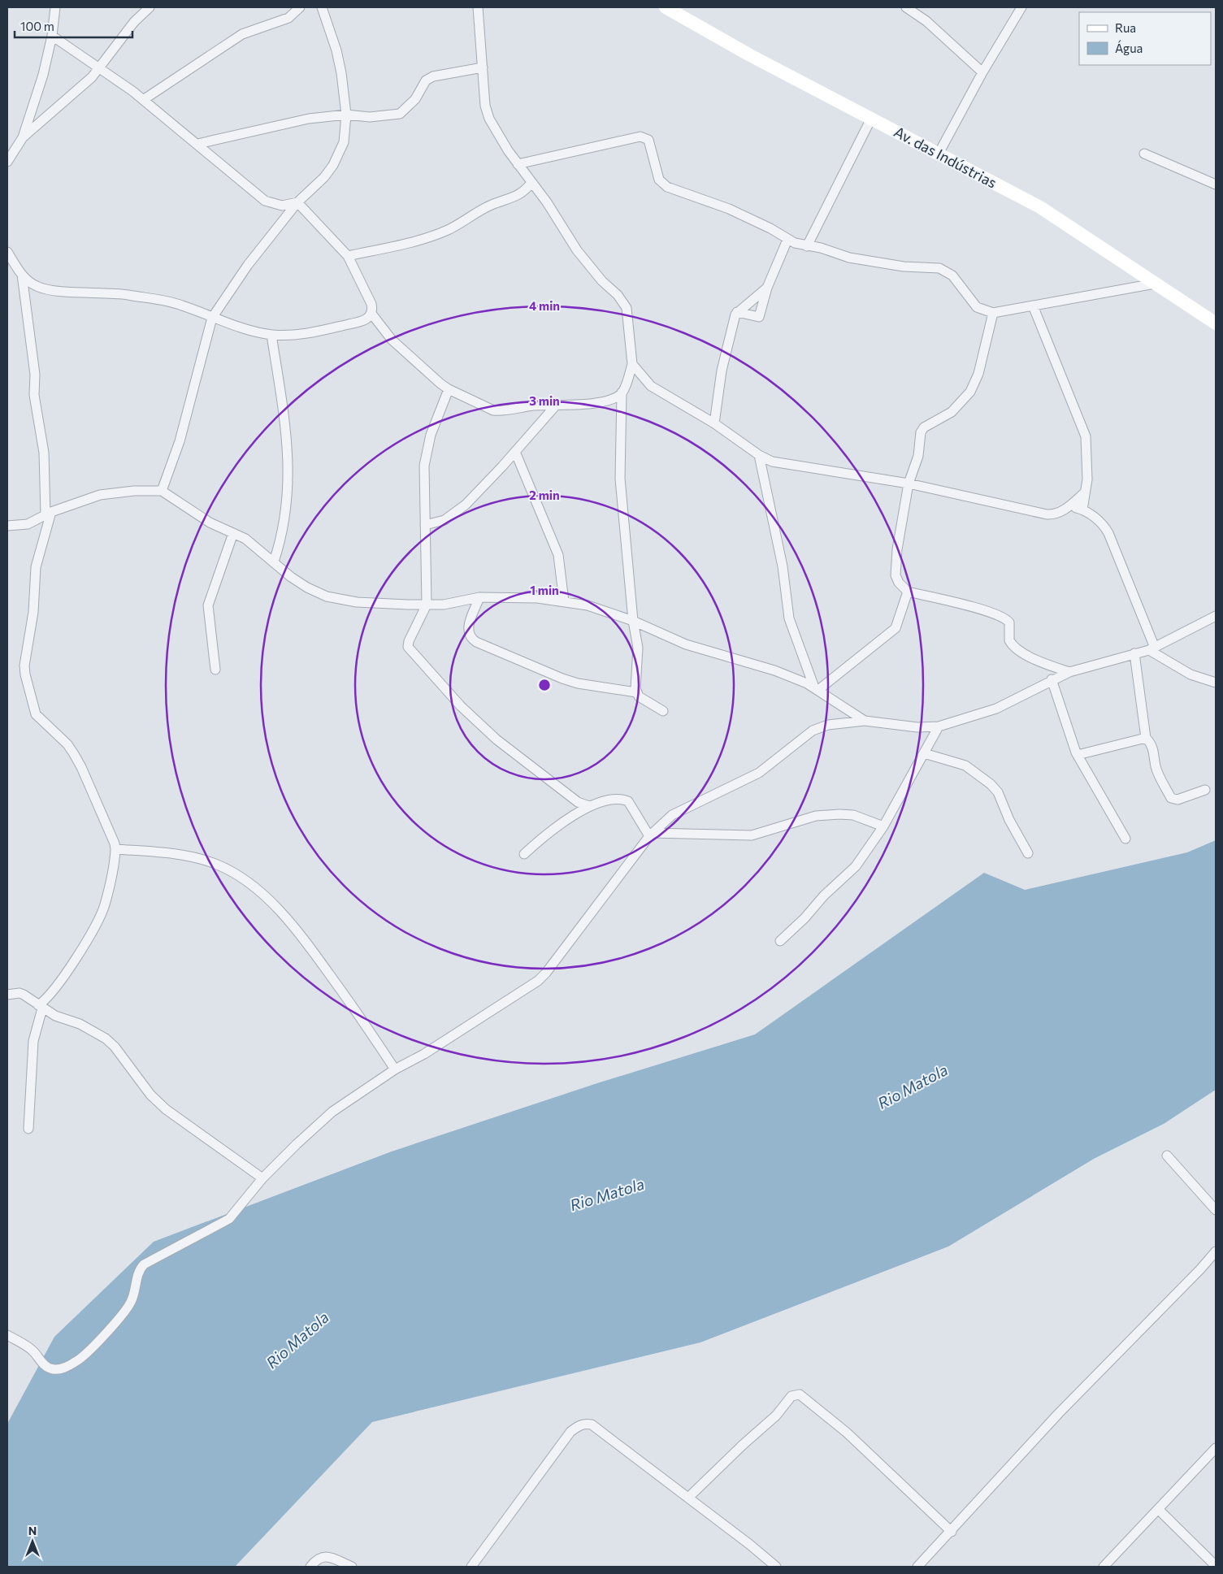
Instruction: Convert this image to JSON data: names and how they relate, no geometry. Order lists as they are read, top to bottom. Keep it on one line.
{"streets":{"street":["Av. das Indústrias"]},"water":["Rio Matola"],"legend":["Rua","Água"],"scale_bar":"100 m","north":"top","rings":["4 min","3 min","2 min","1 min"]}
